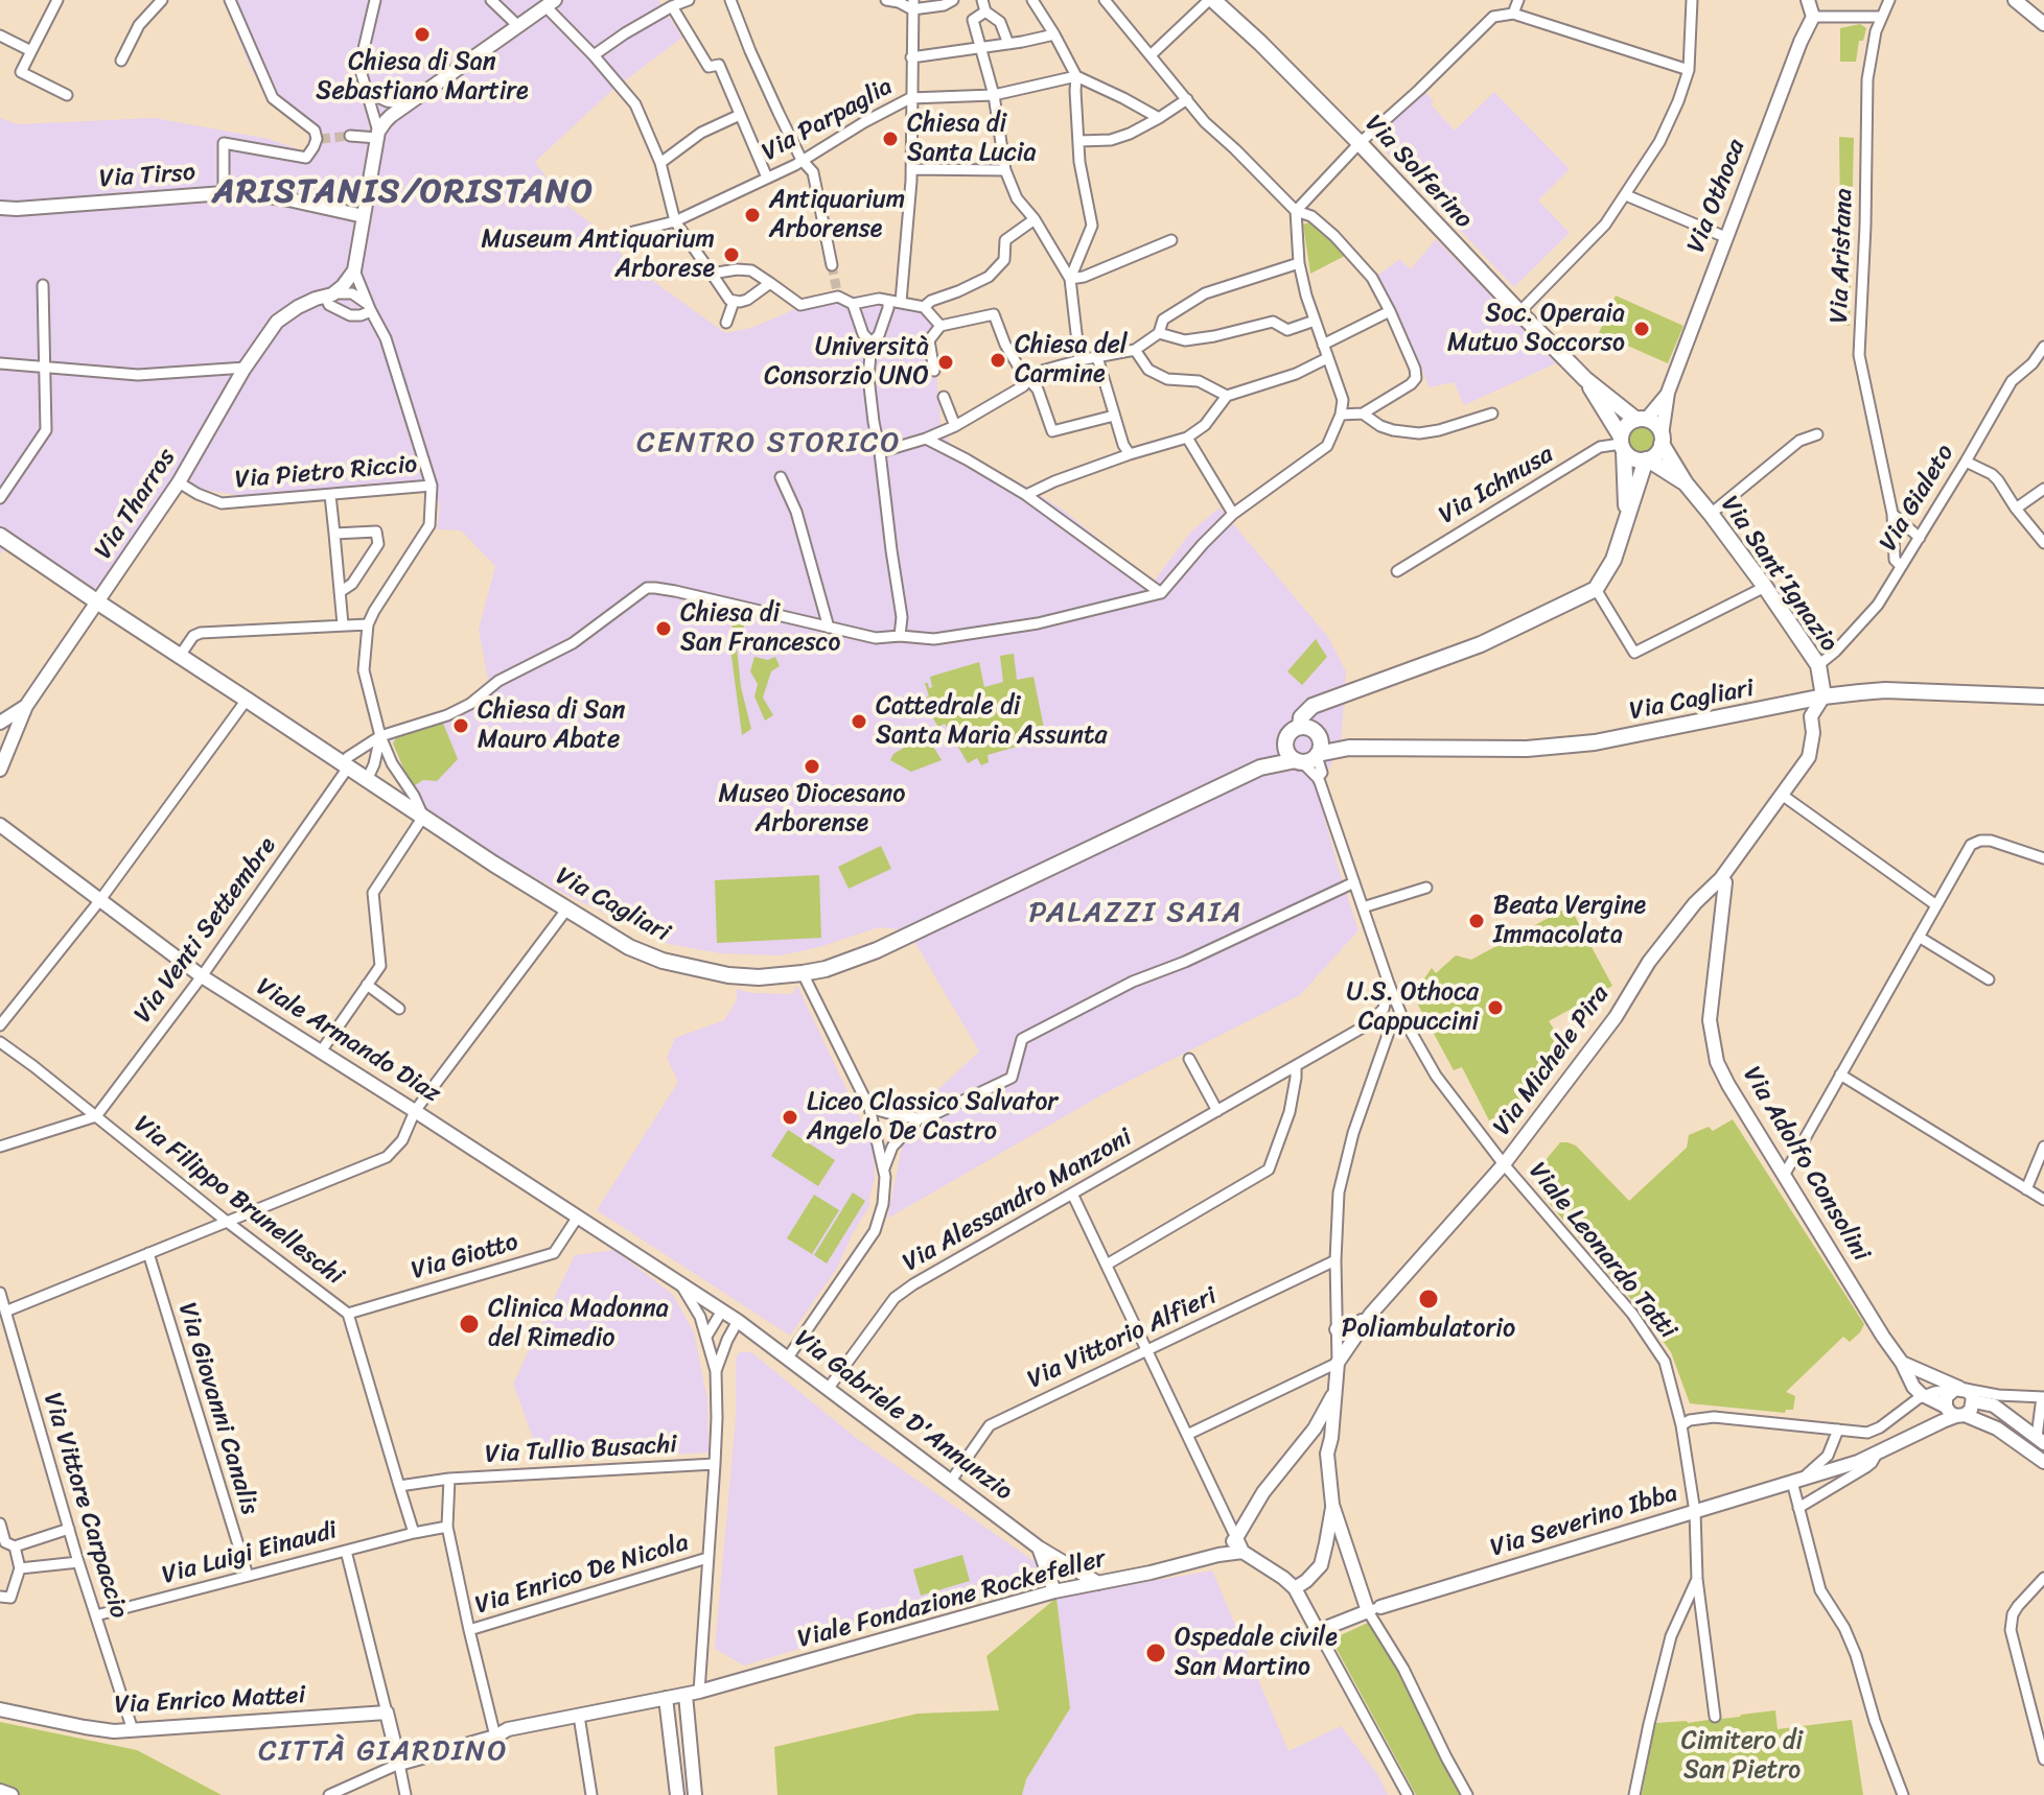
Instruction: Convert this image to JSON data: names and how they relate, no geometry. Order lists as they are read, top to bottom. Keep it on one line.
{"streets":{"main road":["Via Solferino","Via Sant'Ignazio","Via Cagliari"],"street":["Via Parpaglia","Via Tirso","Via Othoca","Via Aristana","Via Pietro Riccio","Via Ichnusa","Via Gialeto","Via Tharros","Via Venti Settembre","Viale Armando Diaz","Via Michele Pira","Via Adolfo Consolini","Via Filippo Brunelleschi","Via Alessandro Manzoni","Viale Leonardo Tatti","Via Giotto","Via Vittorio Alfieri","Via Giovanni Canalis","Via Gabriele D'Annunzio","Via Tullio Busachi","Via Vittore Carpaccio","Via Severino Ibba","Via Luigi Einaudi","Via Enrico De Nicola","Viale Fondazione Rockefeller","Via Enrico Mattei"]},"crossings":[["Via Solferino","Via Othoca"],["Via Solferino","Via Ichnusa"],["Via Solferino","Via Sant'Ignazio"],["Via Othoca","Via Ichnusa"],["Via Othoca","Via Sant'Ignazio"],["Via Aristana","Via Gialeto"],["Via Pietro Riccio","Via Tharros"],["Via Ichnusa","Via Sant'Ignazio"],["Via Gialeto","Via Sant'Ignazio"],["Via Tharros","Via Cagliari"],["Via Sant'Ignazio","Via Cagliari"],["Via Sant'Ignazio","Via Michele Pira"],["Via Cagliari","Via Venti Settembre"],["Via Cagliari","Via Michele Pira"],["Via Venti Settembre","Viale Armando Diaz"],["Via Venti Settembre","Via Filippo Brunelleschi"],["Viale Armando Diaz","Via Giotto"],["Viale Armando Diaz","Via Gabriele D'Annunzio"],["Viale Armando Diaz","Via Tullio Busachi"],["Viale Armando Diaz","Via Enrico De Nicola"],["Viale Armando Diaz","Viale Fondazione Rockefeller"],["Via Michele Pira","Via Adolfo Consolini"],["Via Michele Pira","Viale Leonardo Tatti"],["Via Filippo Brunelleschi","Via Giotto"],["Via Filippo Brunelleschi","Via Tullio Busachi"],["Via Filippo Brunelleschi","Via Luigi Einaudi"],["Via Alessandro Manzoni","Via Gabriele D'Annunzio"],["Viale Leonardo Tatti","Via Severino Ibba"],["Via Vittorio Alfieri","Via Gabriele D'Annunzio"],["Via Giovanni Canalis","Via Luigi Einaudi"],["Via Gabriele D'Annunzio","Viale Fondazione Rockefeller"],["Via Vittore Carpaccio","Via Luigi Einaudi"],["Via Vittore Carpaccio","Via Enrico Mattei"]],"districts":["ARISTANIS/ORISTANO","CENTRO STORICO","PALAZZI SAIA","CITTÀ GIARDINO"],"parks":["Cimitero di San Pietro"],"places":["Chiesa di San Sebastiano Martire","Chiesa di Santa Lucia","Antiquarium Arborense","Museum Antiquarium Arborese","Soc. Operaia Mutuo Soccorso","Chiesa del Carmine","Università Consorzio UNO","Chiesa di San Francesco","Cattedrale di Santa Maria Assunta","Chiesa di San Mauro Abate","Museo Diocesano Arborense","Beata Vergine Immacolata","U.S. Othoca Cappuccini","Liceo Classico Salvator Angelo De Castro","Poliambulatorio","Clinica Madonna del Rimedio","Ospedale civile San Martino"]}
